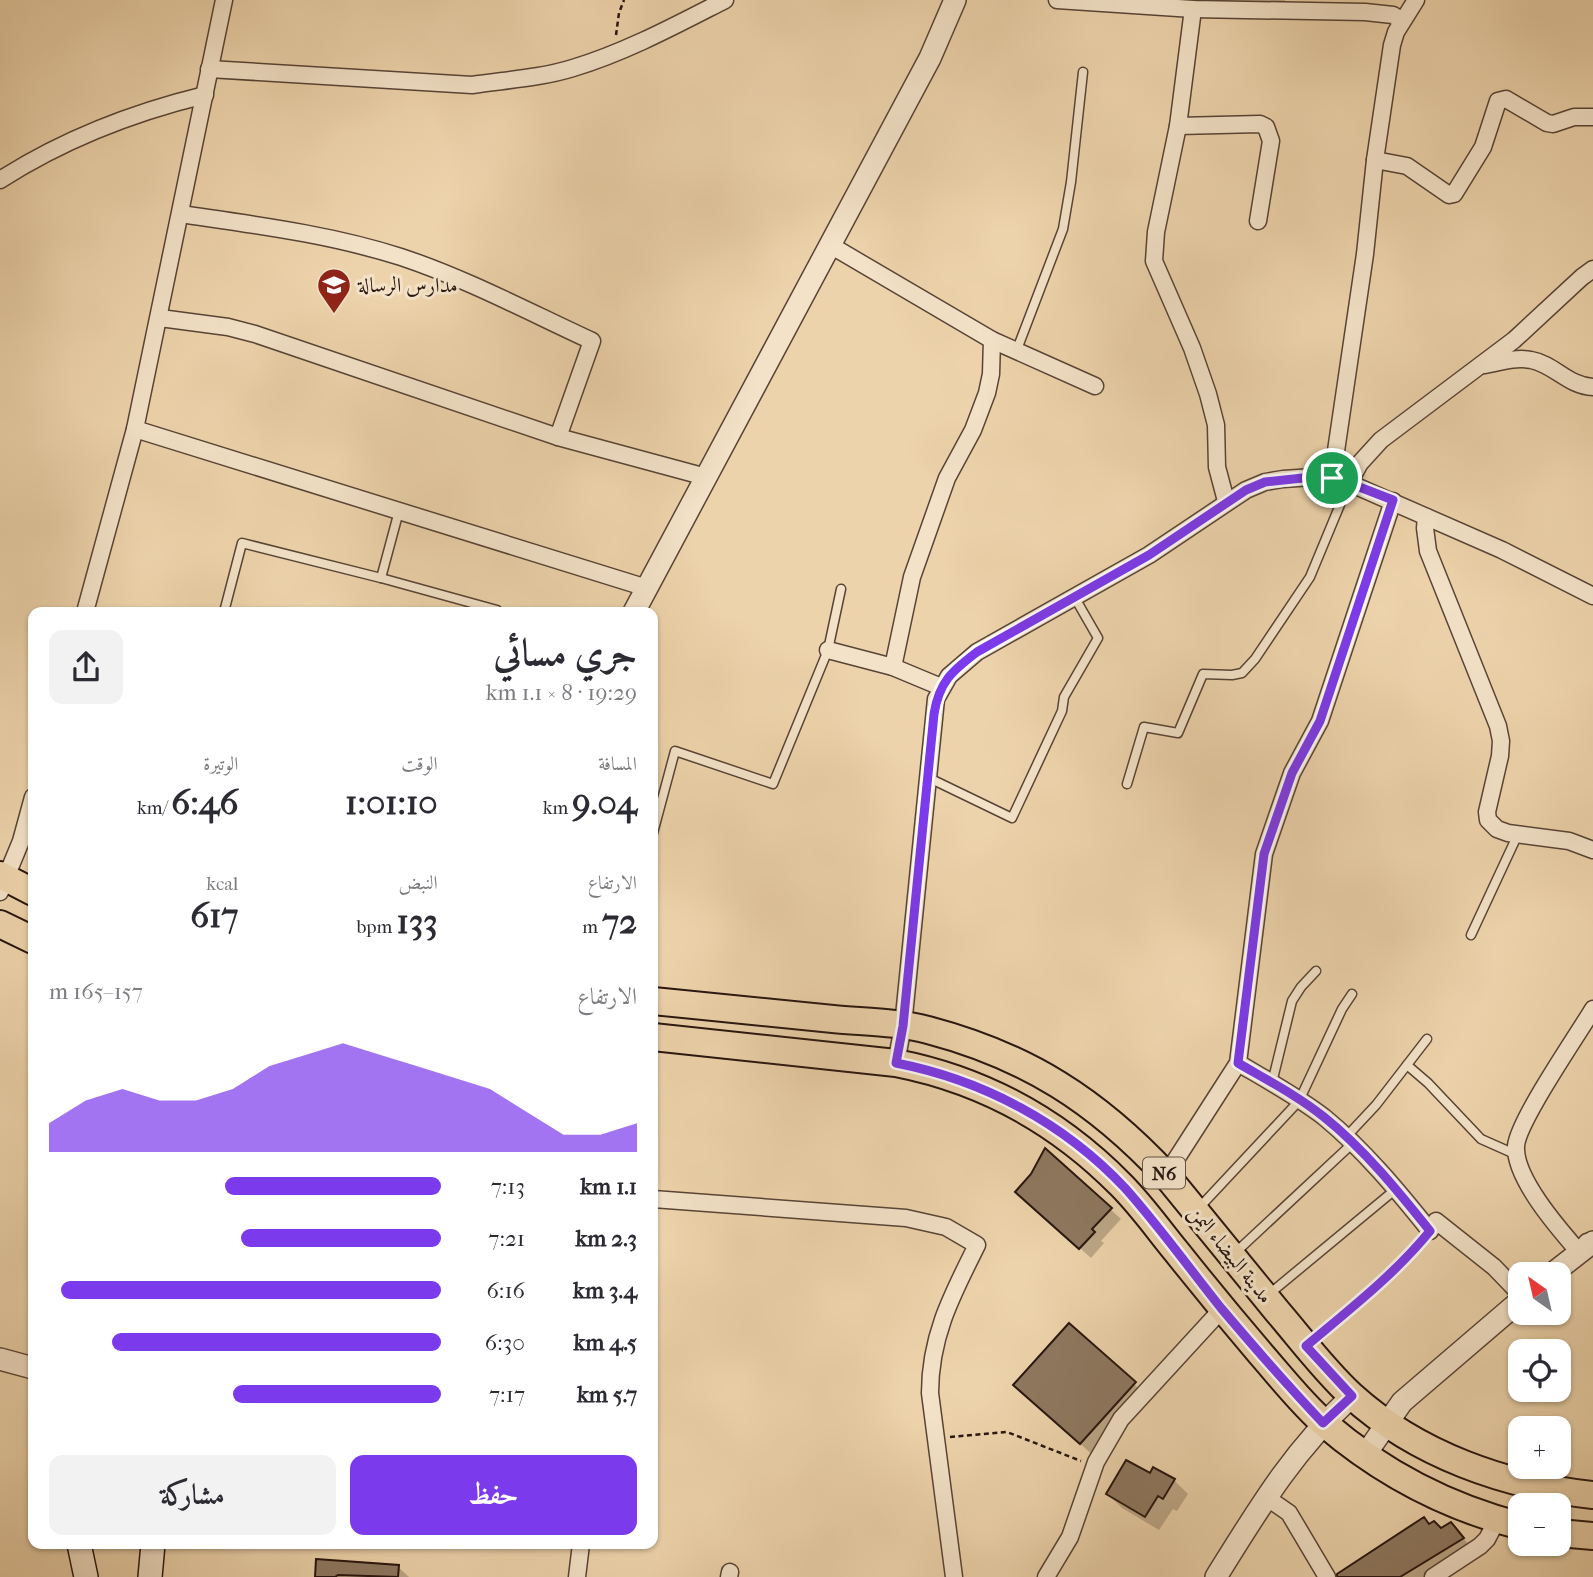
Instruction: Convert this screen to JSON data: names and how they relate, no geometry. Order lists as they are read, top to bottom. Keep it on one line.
{"streets":{"main road":["N6","مدينة البيضاء اليمن"]},"places":{"school or university":["مدارس الرسالة"]},"north":"top left","page":{"heading":["جري مسائي","19:29 · 8 × 1.1 km"],"stats":[["المسافة","9.04 km"],["الوقت","1:01:10"],["الوتيرة","6:46 /km"],["الارتفاع","72 m"],["النبض","133 bpm"],["kcal","617"]],"chart":["الارتفاع","157–165 m"],"list":[{"name":"1.1 km","note":"7:13"},{"name":"2.3 km","note":"7:21"},{"name":"3.4 km","note":"6:16"},{"name":"4.5 km","note":"6:30"},{"name":"5.7 km","note":"7:17"}],"map_buttons":["+","−"],"buttons":["حفظ","مشاركة"]}}
